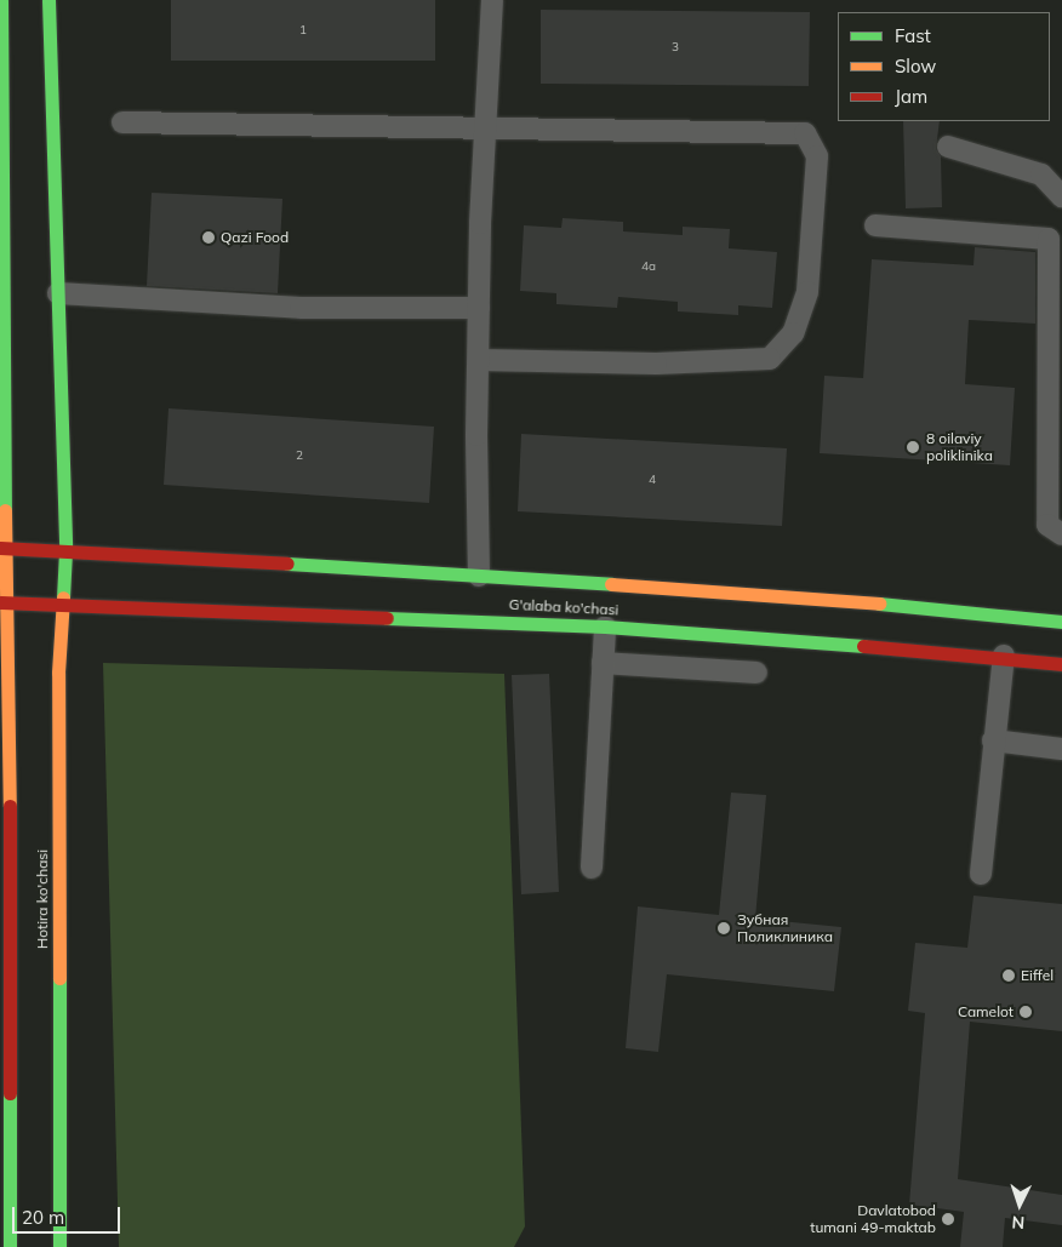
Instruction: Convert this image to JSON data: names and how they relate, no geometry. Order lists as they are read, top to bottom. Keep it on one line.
{"streets":{"main road":["G'alaba ko'chasi","Hotira ko'chasi"]},"crossings":[["G'alaba ko'chasi","Hotira ko'chasi"]],"places":["Qazi Food","8 oilaviy poliklinika","Зубная Поликлиника","Eiffel","Camelot","Davlatobod tumani 49-maktab"],"house_numbers":["1","3","4a","2","4"],"legend":["Fast","Slow","Jam"],"scale_bar":"20 m","north":"bottom"}
